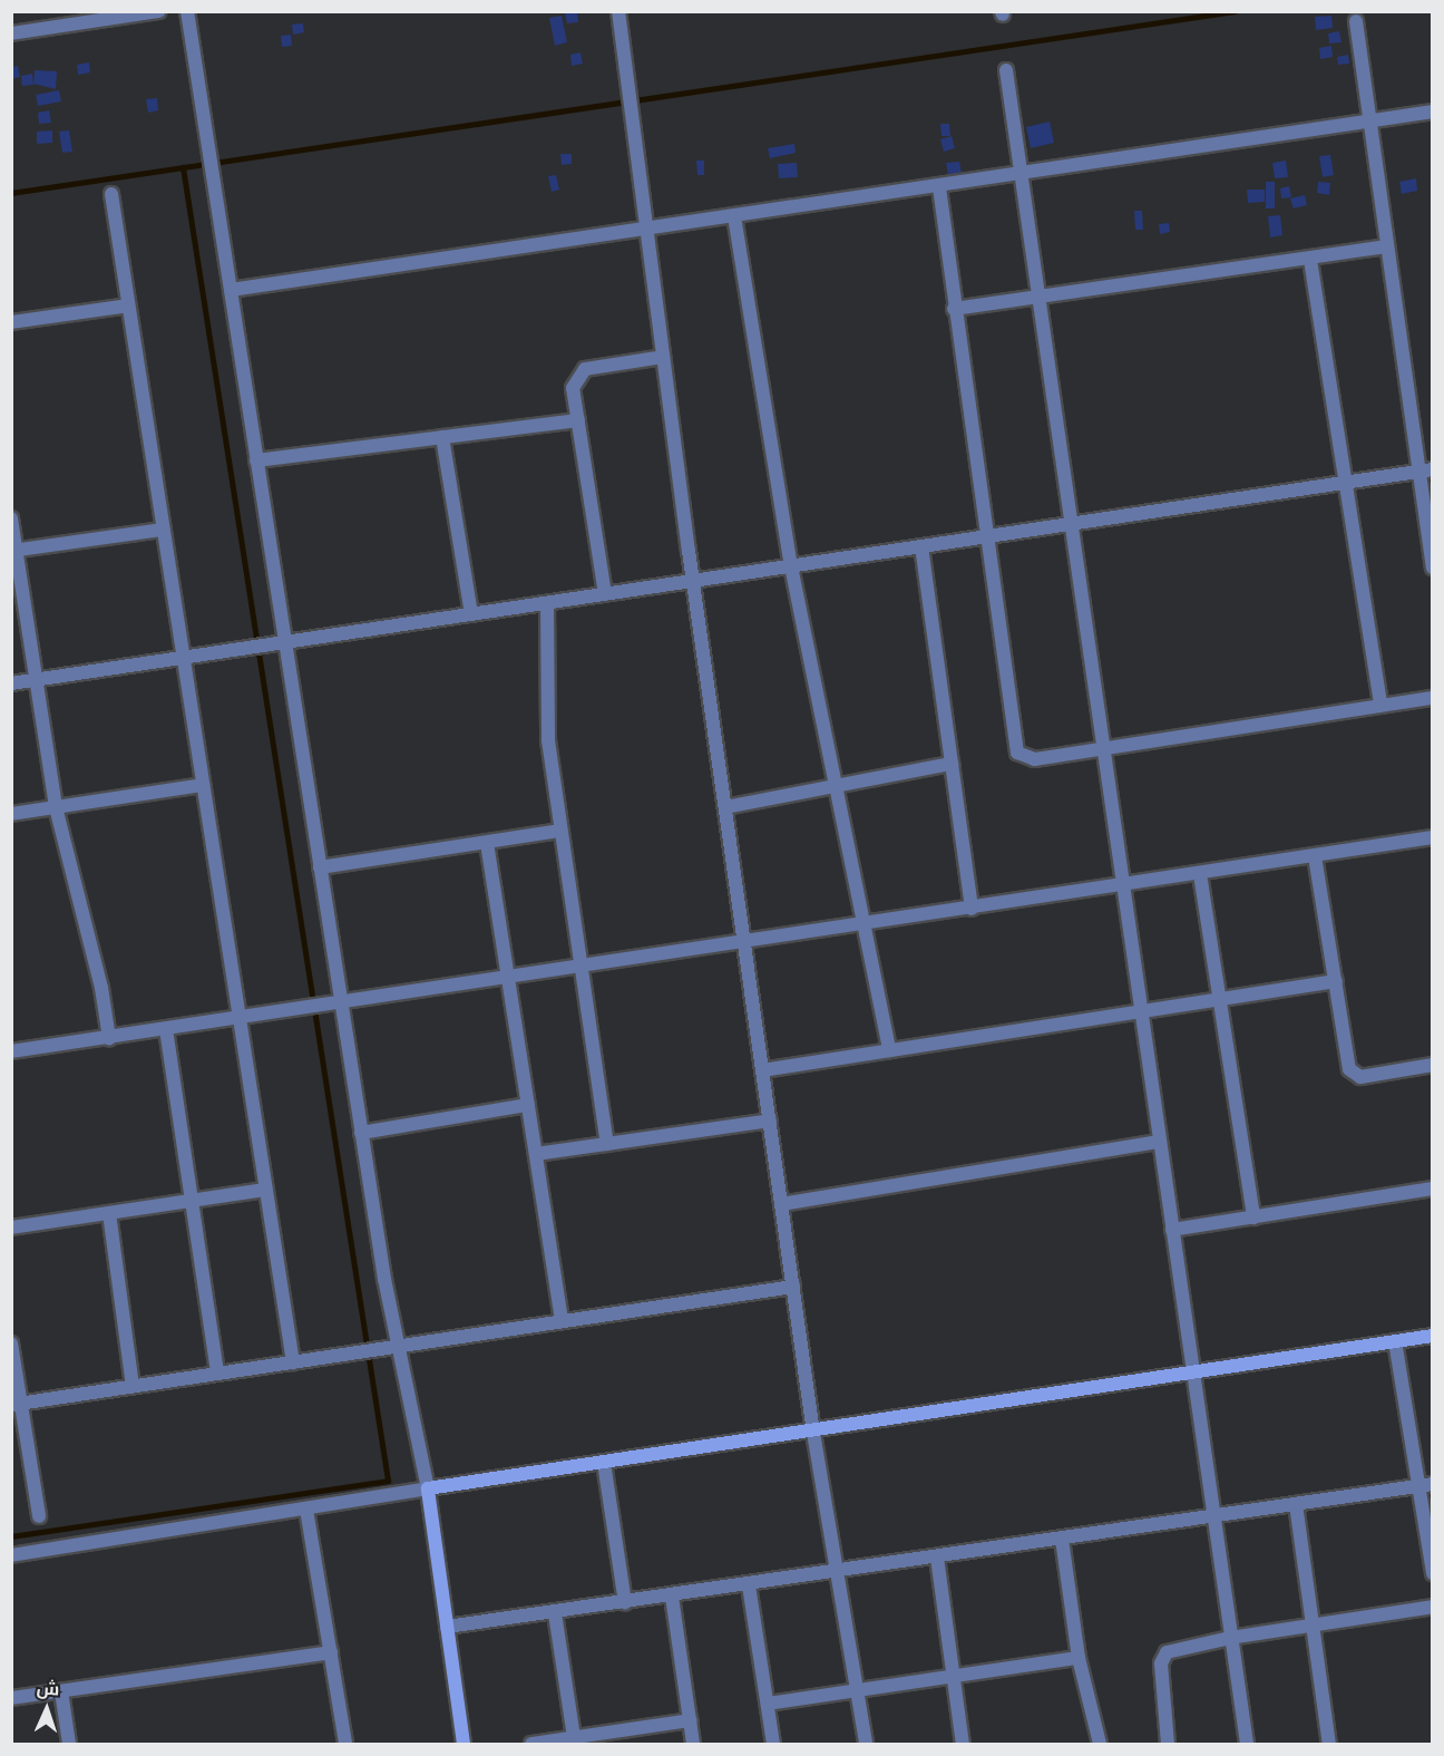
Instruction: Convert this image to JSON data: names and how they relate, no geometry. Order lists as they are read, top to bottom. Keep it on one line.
{"north":"top"}
